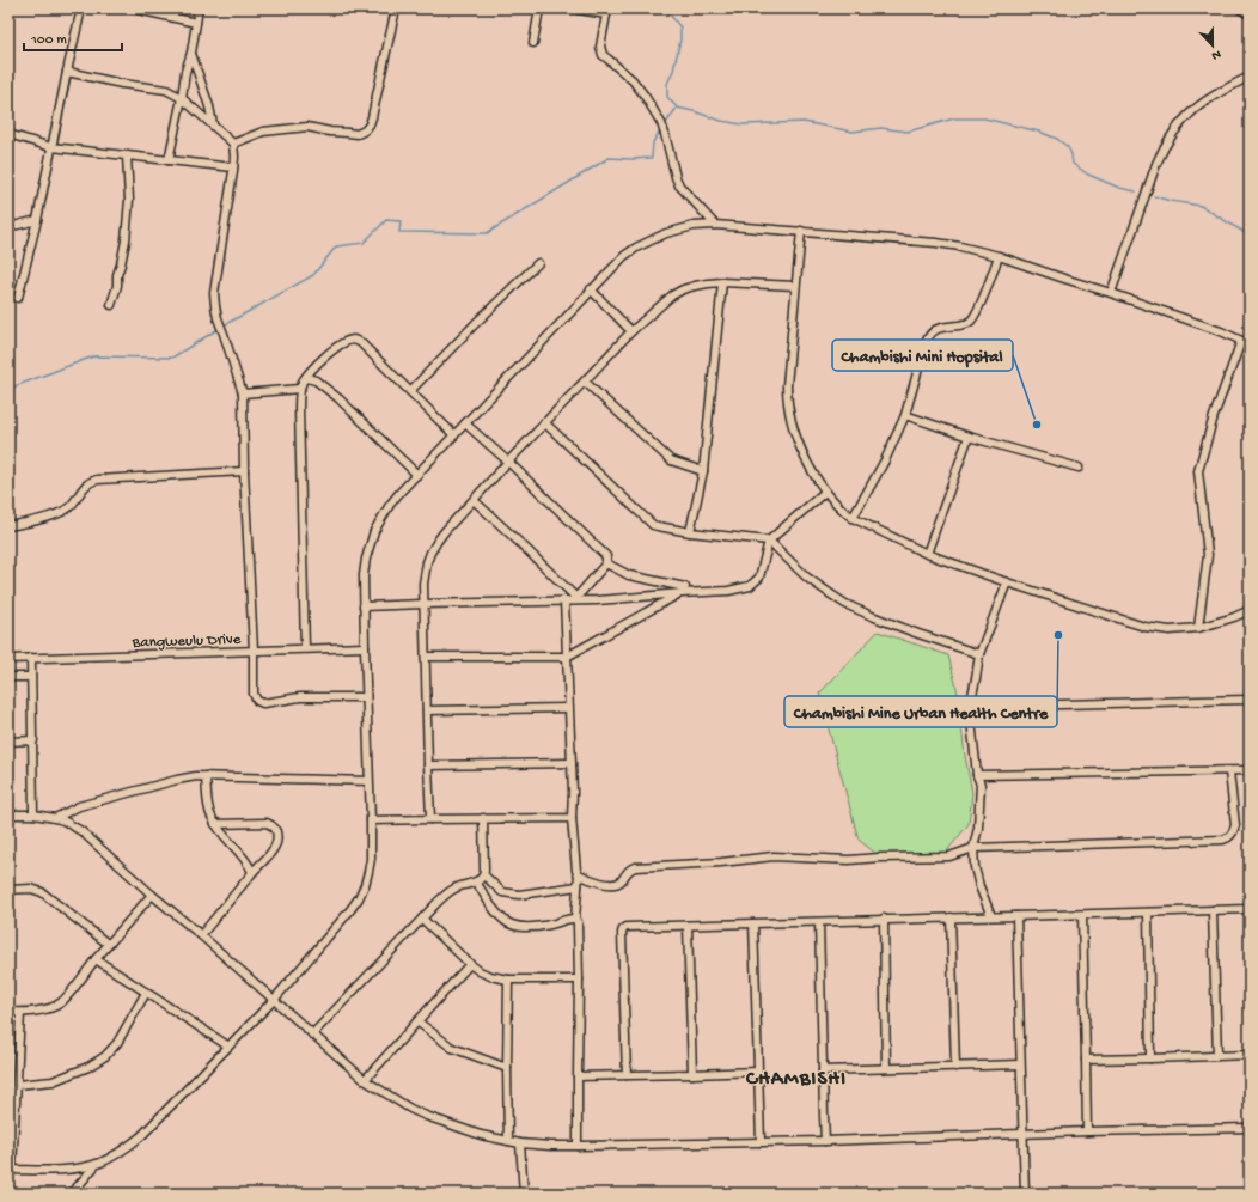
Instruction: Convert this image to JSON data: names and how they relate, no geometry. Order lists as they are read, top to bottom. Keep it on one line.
{"streets":{"street":["Bangweulu Drive"]},"districts":["CHAMBISHI"],"places":["Chambishi Mini Hopsital","Chambishi Mine Urban Health Centre"],"scale_bar":"100 m","north":"bottom"}
